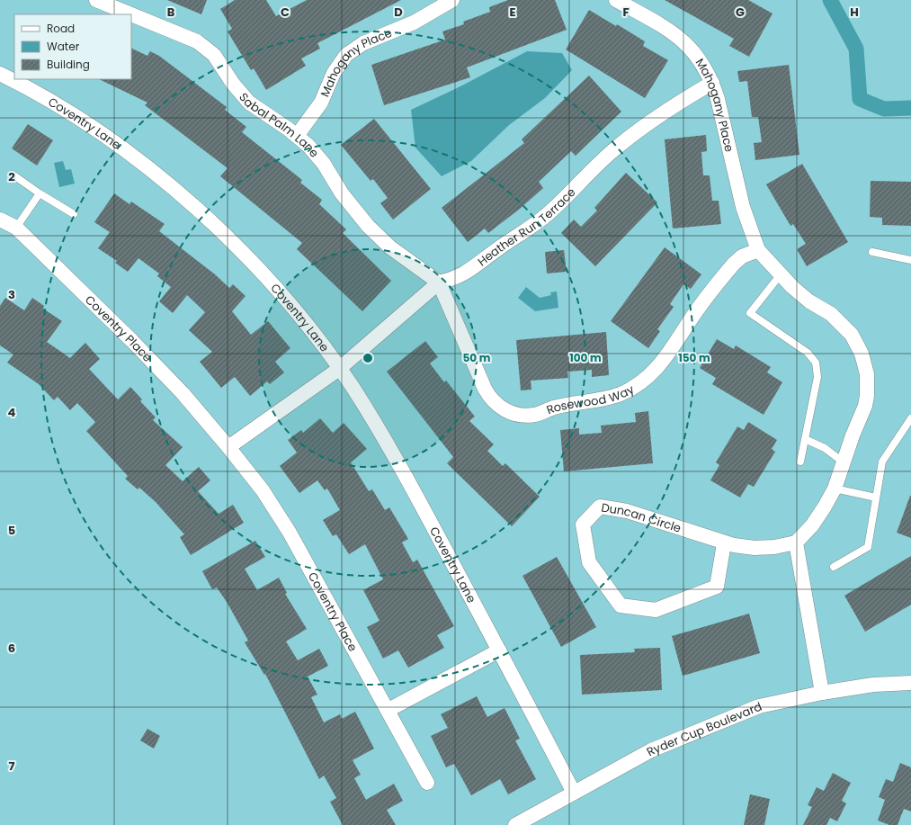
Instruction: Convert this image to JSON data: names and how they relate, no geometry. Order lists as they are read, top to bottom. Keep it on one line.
{"streets":{"street":["Mahogany Place","Coventry Lane","Sabal Palm Lane","Heather Run Terrace","Coventry Place","Rosewood Way","Duncan Circle","Ryder Cup Boulevard"]},"crossings":[["Mahogany Place","Sabal Palm Lane"],["Mahogany Place","Heather Run Terrace"],["Mahogany Place","Rosewood Way"],["Coventry Lane","Heather Run Terrace"],["Coventry Lane","Ryder Cup Boulevard"],["Sabal Palm Lane","Heather Run Terrace"],["Sabal Palm Lane","Rosewood Way"],["Heather Run Terrace","Rosewood Way"]],"legend":["Road","Water","Building"],"grid":{"columns":["B","C","D","E","F","G","H"],"rows":["2","3","4","5","6","7"]},"rings":["50 m","100 m","150 m"]}
